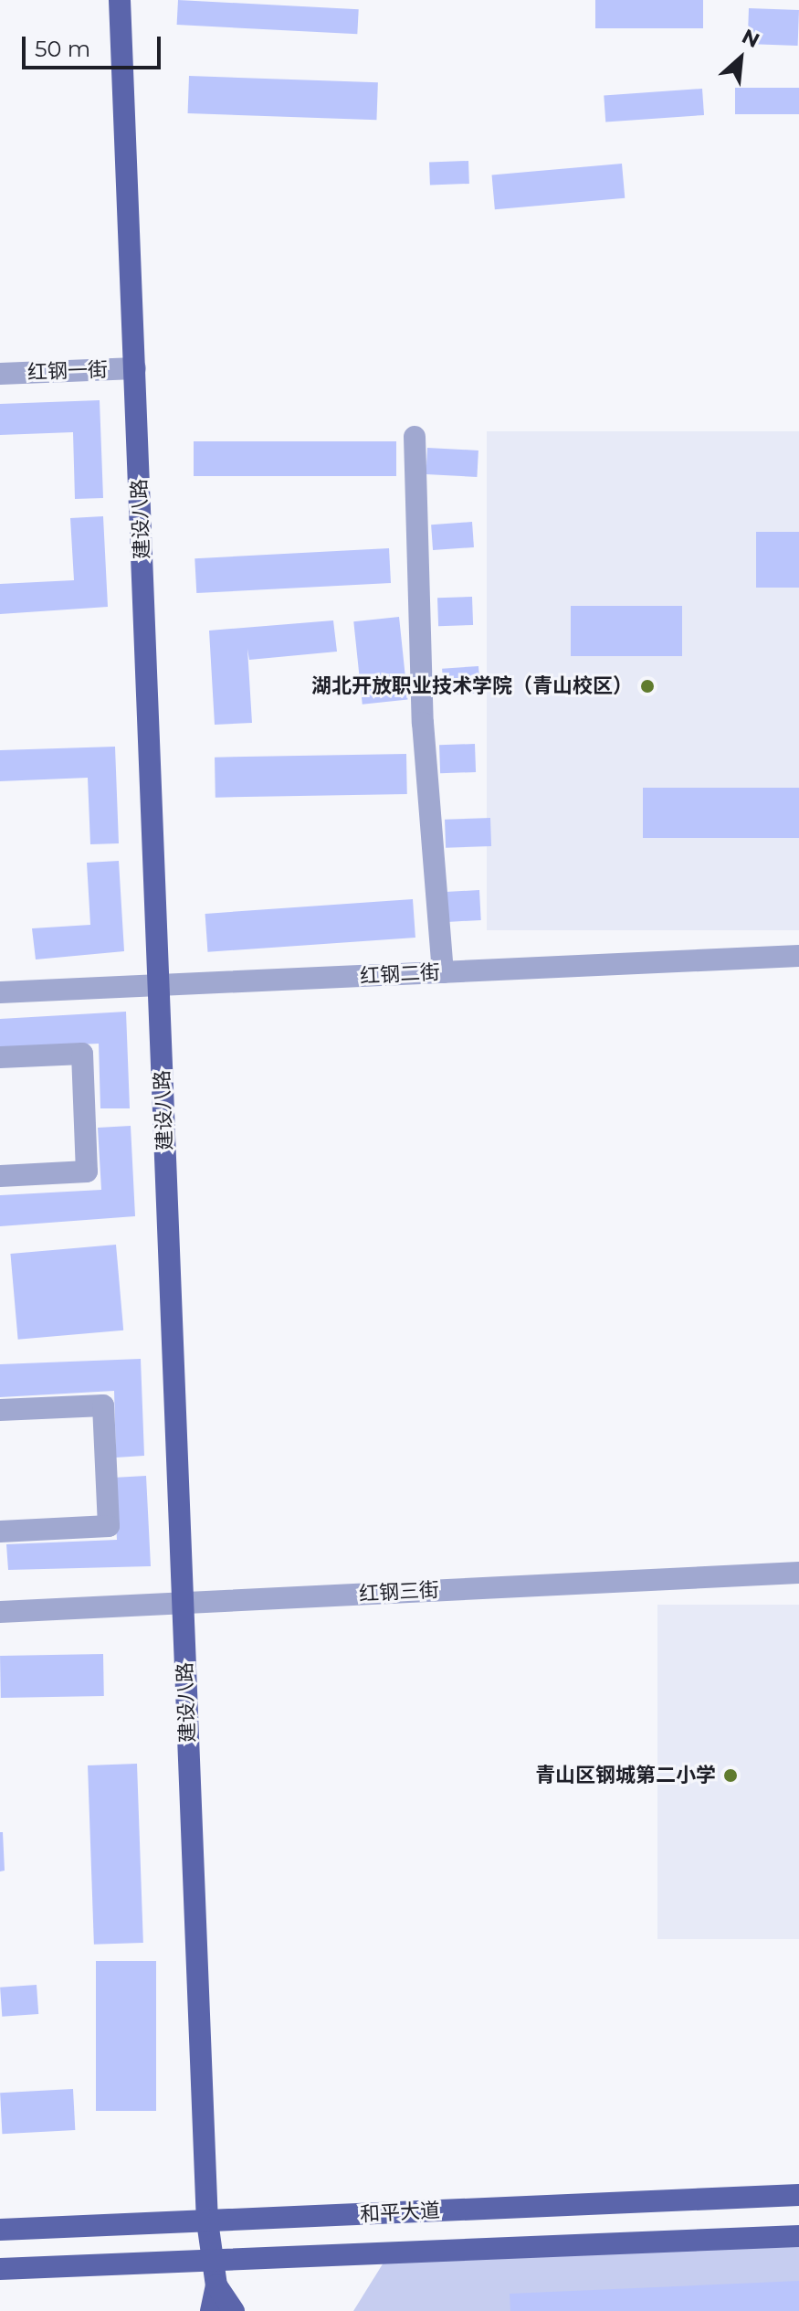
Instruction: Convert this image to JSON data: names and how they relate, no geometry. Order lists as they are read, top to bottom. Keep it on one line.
{"streets":{"main road":["建设八路","和平大道"],"street":["红钢一街","红钢二街","红钢三街"]},"crossings":[["红钢一街","建设八路"],["建设八路","红钢二街"],["建设八路","红钢三街"],["建设八路","和平大道"]],"places":["湖北开放职业技术学院（青山校区）","青山区钢城第二小学"],"scale_bar":"50 m","north":"top right"}
